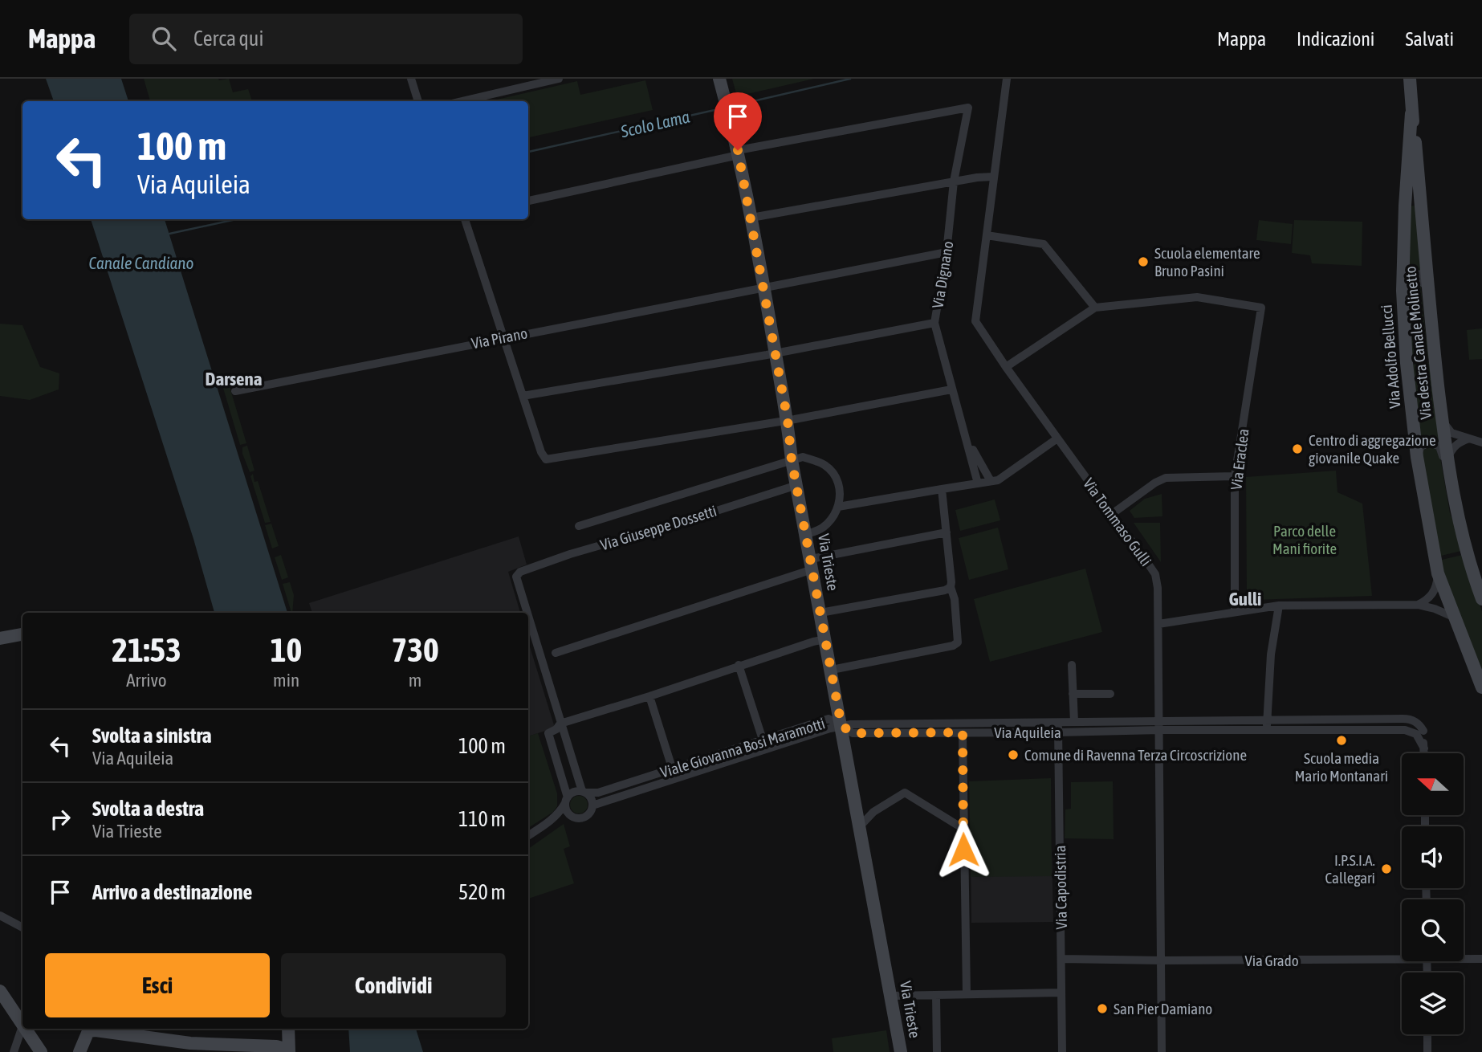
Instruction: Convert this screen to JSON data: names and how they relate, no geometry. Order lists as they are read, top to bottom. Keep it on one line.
{"streets":{"street":["Via Dignano","Via Pirano","Via destra Canale Molinetto","Via Adolfo Bellucci","Via Eraclea","Via Tommaso Gulli","Via Giuseppe Dossetti","Via Trieste","Via Aquileia","Viale Giovanna Bosi Maramotti","Via Capodistria","Via Grado"]},"crossings":[["Via Dignano","Via Pirano"],["Via Dignano","Via Trieste"],["Via Pirano","Via Trieste"],["Via destra Canale Molinetto","Via Adolfo Bellucci"],["Via Tommaso Gulli","Via Aquileia"],["Via Tommaso Gulli","Via Grado"],["Via Giuseppe Dossetti","Via Trieste"],["Via Trieste","Via Aquileia"],["Via Trieste","Viale Giovanna Bosi Maramotti"],["Via Aquileia","Viale Giovanna Bosi Maramotti"],["Via Aquileia","Via Capodistria"],["Via Capodistria","Via Grado"]],"districts":["Darsena","Gulli"],"water":["Scolo Lama","Canale Candiano"],"parks":["Parco delle Mani fiorite"],"places":["Scuola elementare Bruno Pasini","Centro di aggregazione giovanile Quake","Scuola media Mario Montanari","Comune di Ravenna Terza Circoscrizione","I.P.S.I.A. Callegari","San Pier Damiano"],"north":"left","page":{"header":"Mappa","search":"Cerca qui","nav":["Mappa","Indicazioni","Salvati"],"turn":["100 m","Via Aquileia"],"eta":["21:53","Arrivo","10","min","730","m"],"list":[{"name":"Svolta a sinistra","note":"Via Aquileia","value":"100 m"},{"name":"Svolta a destra","note":"Via Trieste","value":"110 m"},{"name":"Arrivo a destinazione","value":"520 m"}],"buttons":["Esci","Condividi"]}}
